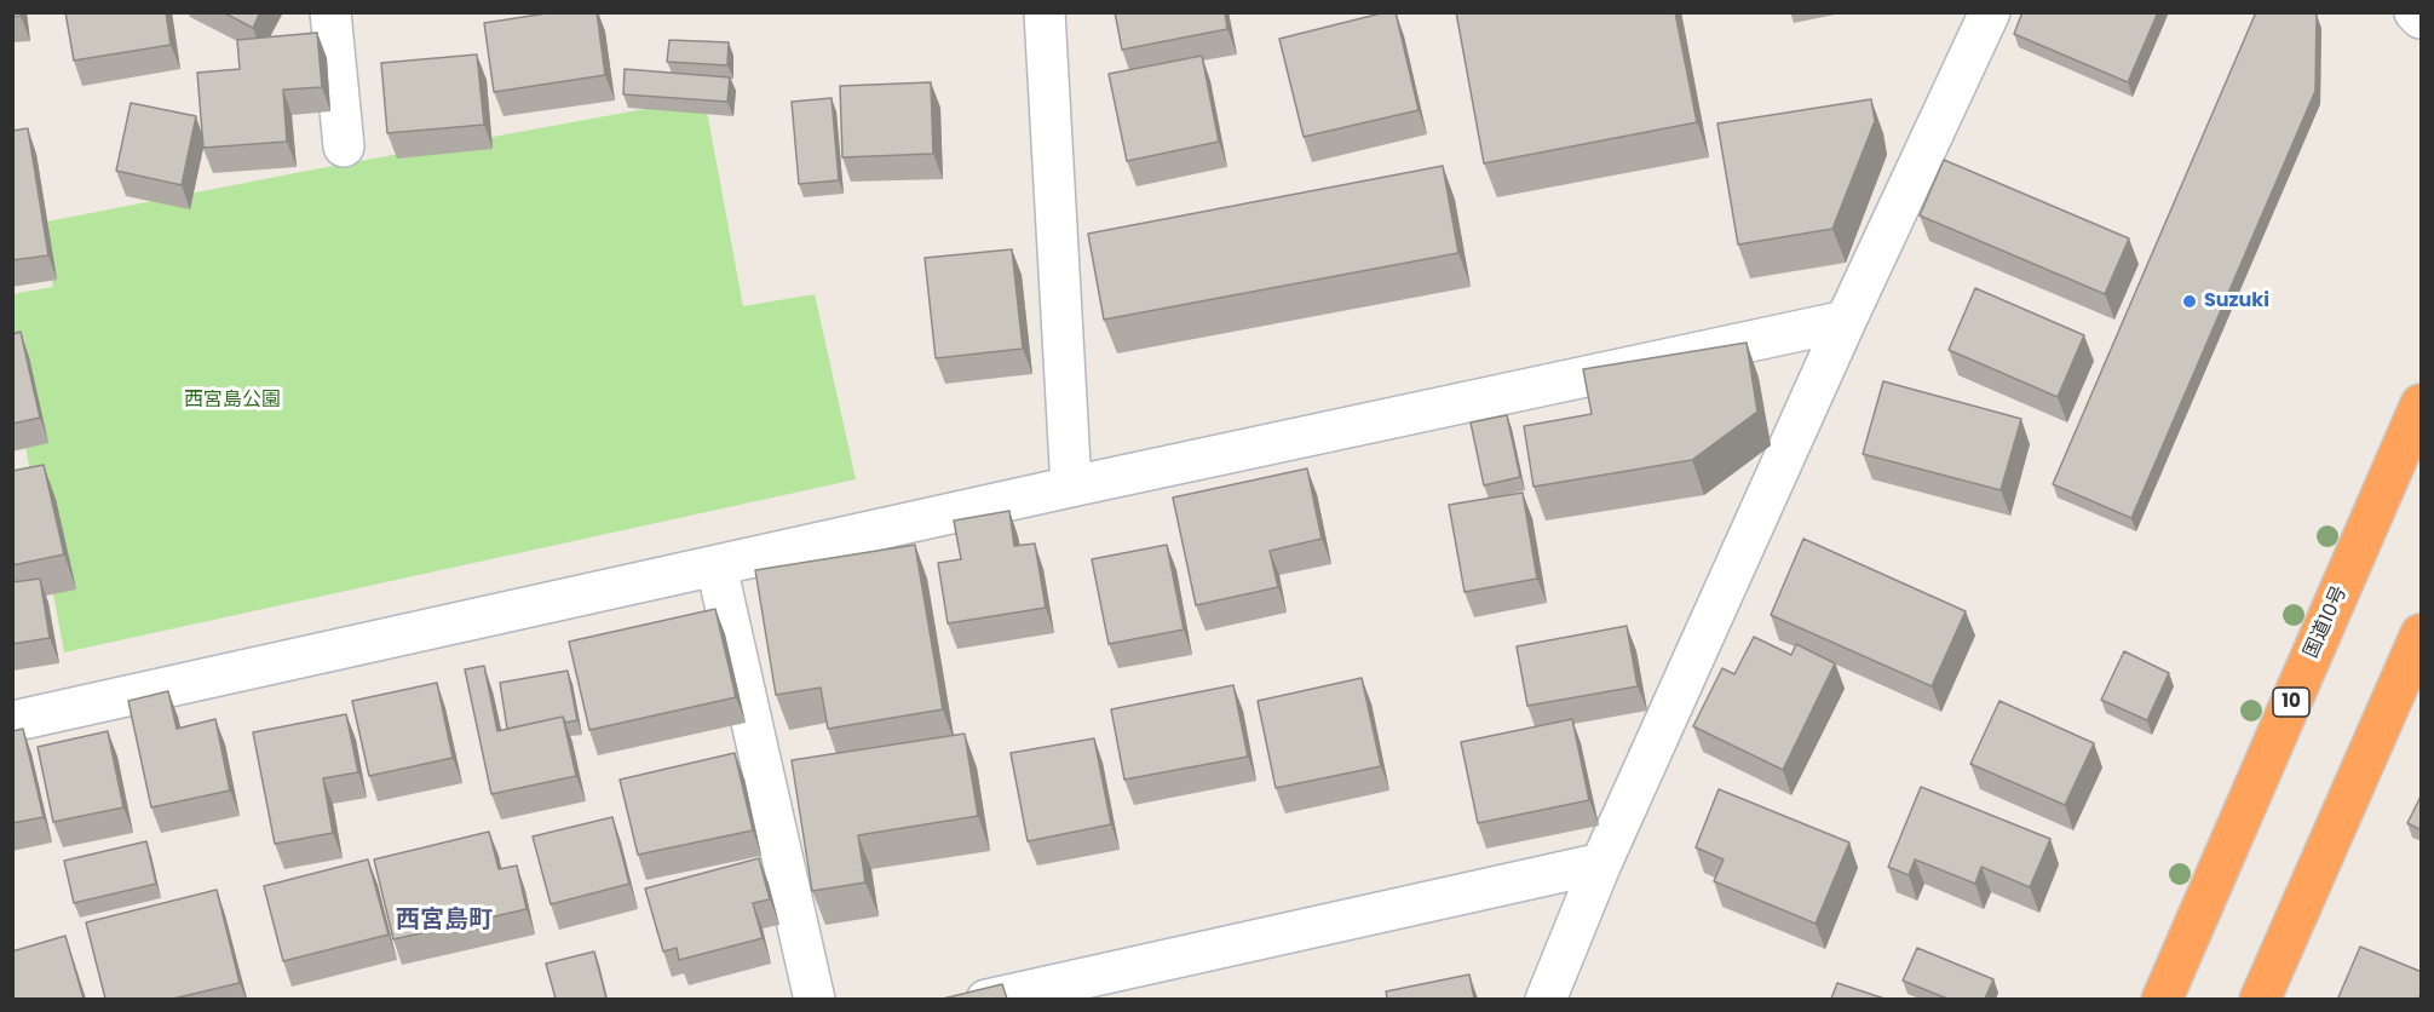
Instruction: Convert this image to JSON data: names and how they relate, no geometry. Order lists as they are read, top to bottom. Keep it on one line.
{"streets":{"highway":["国道10号","10"]},"districts":["西宮島町"],"parks":["西宮島公園"],"places":["Suzuki"]}
